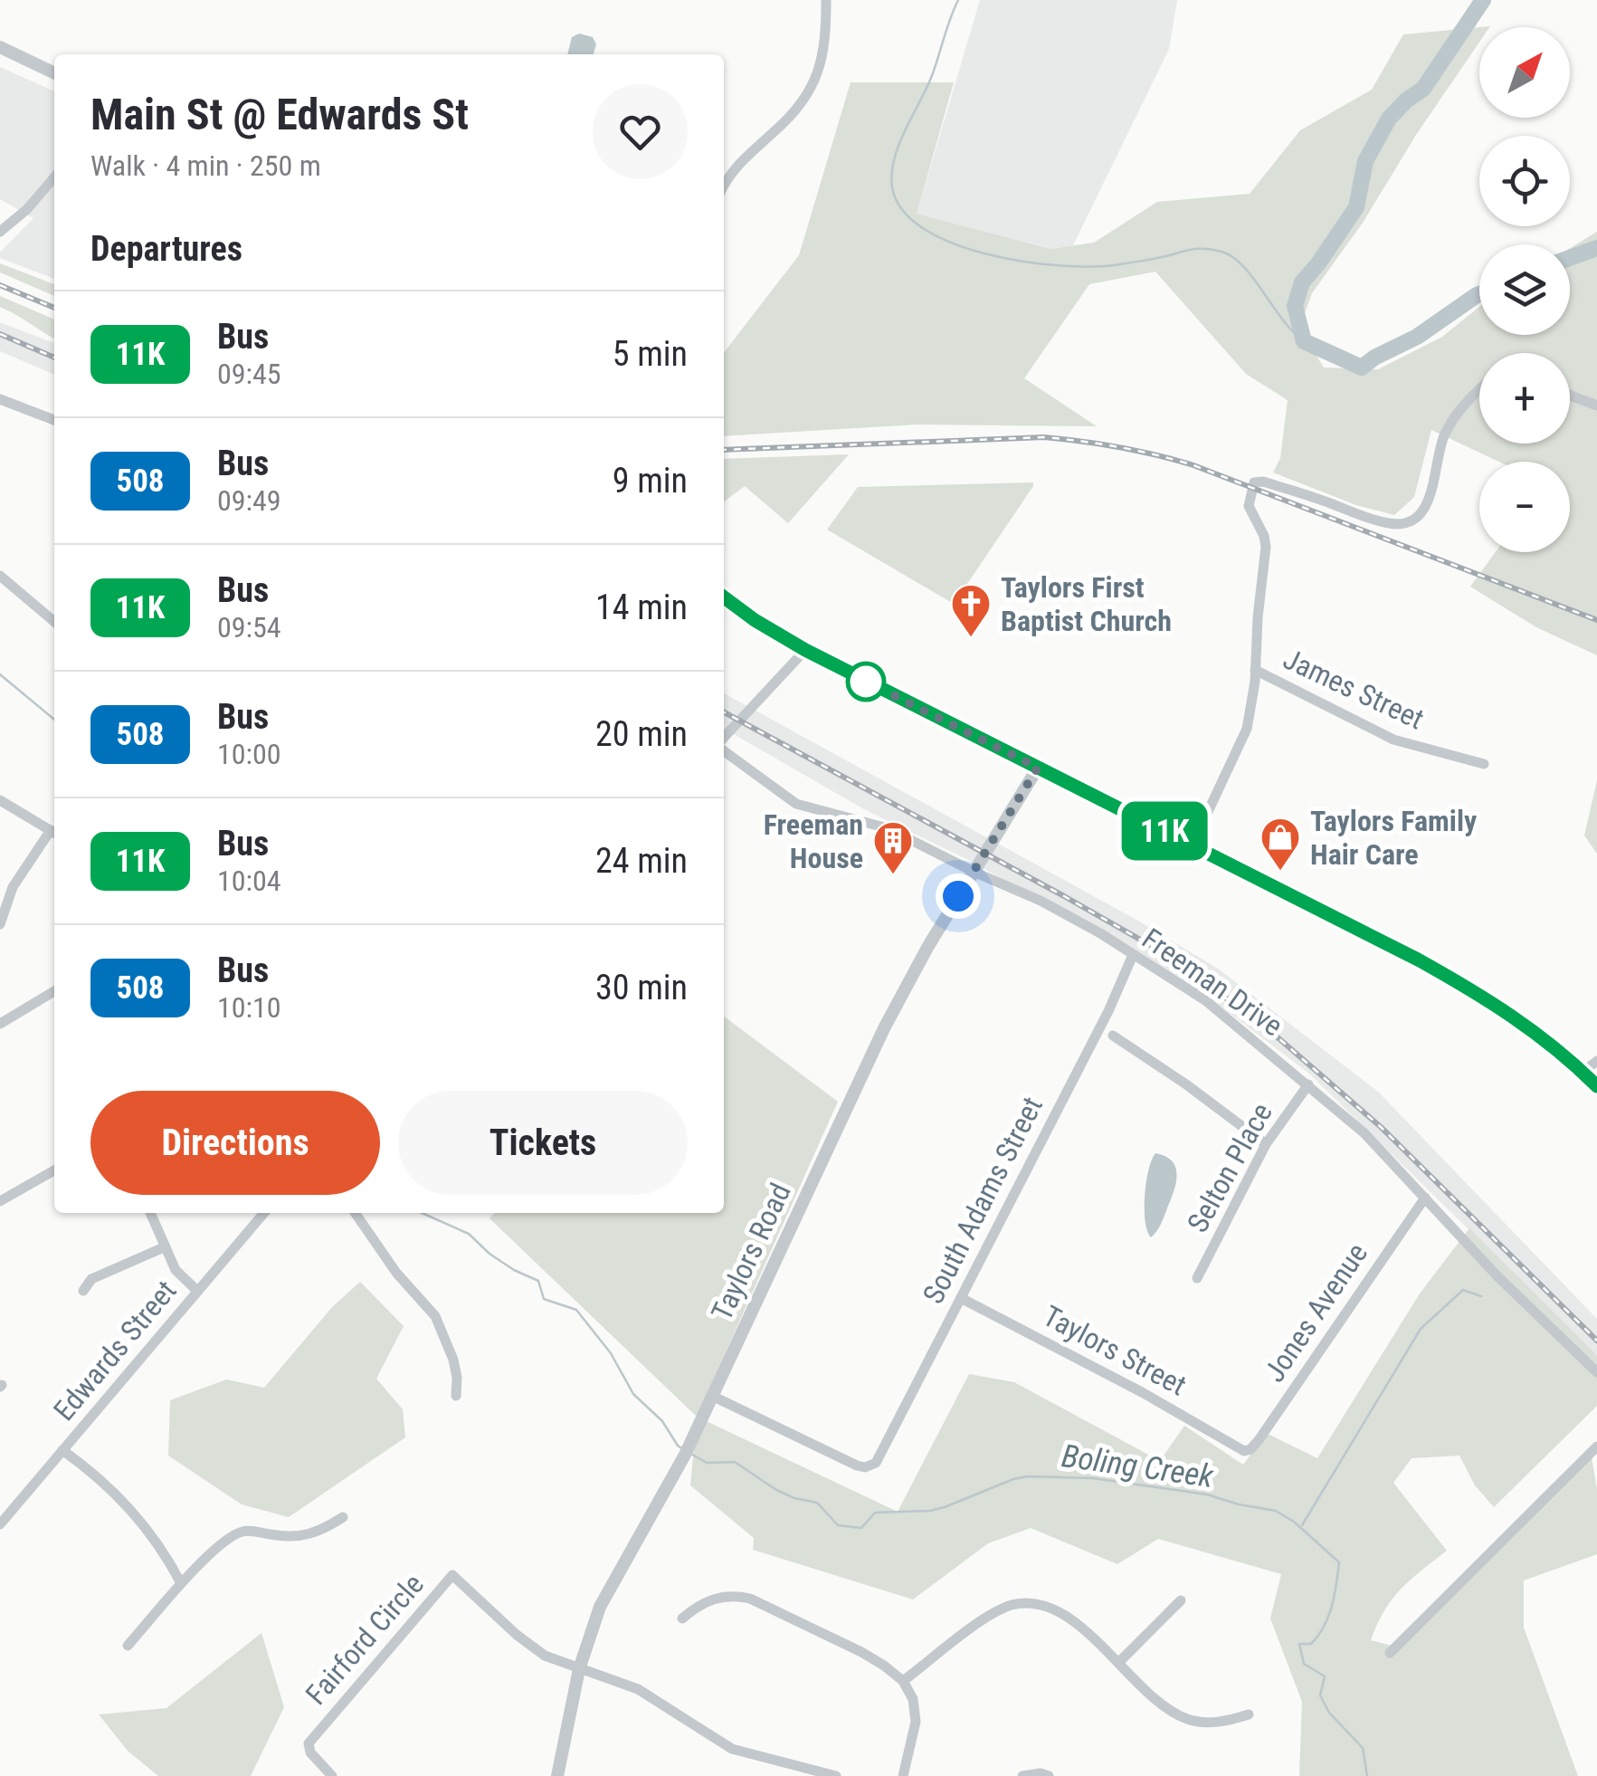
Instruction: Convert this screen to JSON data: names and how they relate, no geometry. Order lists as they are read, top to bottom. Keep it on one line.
{"streets":{"street":["James Street","Freeman Drive","Selton Place","South Adams Street","Taylors Road","Jones Avenue","Edwards Street","Taylors Street","Fairford Circle"]},"crossings":[["Freeman Drive","Selton Place"],["Freeman Drive","South Adams Street"],["Freeman Drive","Taylors Road"],["Freeman Drive","Jones Avenue"],["South Adams Street","Taylors Road"],["South Adams Street","Taylors Street"],["Taylors Road","Fairford Circle"],["Jones Avenue","Taylors Street"]],"water":["Boling Creek"],"places":{"church":["Taylors First Baptist Church"],"shop":["Taylors Family Hair Care"],"building":["Freeman House"]},"lines":["bus line 11K"],"north":"top right","page":{"on_map":"11K","map_buttons":["+","−"],"heading":[["Main St @ Edwards St","Walk · 4 min · 250 m"],"Departures"],"list":[{"mark":"11K","name":"Bus","note":"09:45","value":"5 min"},{"mark":"508","name":"Bus","note":"09:49","value":"9 min"},{"mark":"11K","name":"Bus","note":"09:54","value":"14 min"},{"mark":"508","name":"Bus","note":"10:00","value":"20 min"},{"mark":"11K","name":"Bus","note":"10:04","value":"24 min"},{"mark":"508","name":"Bus","note":"10:10","value":"30 min"}],"buttons":["Directions","Tickets"]}}
